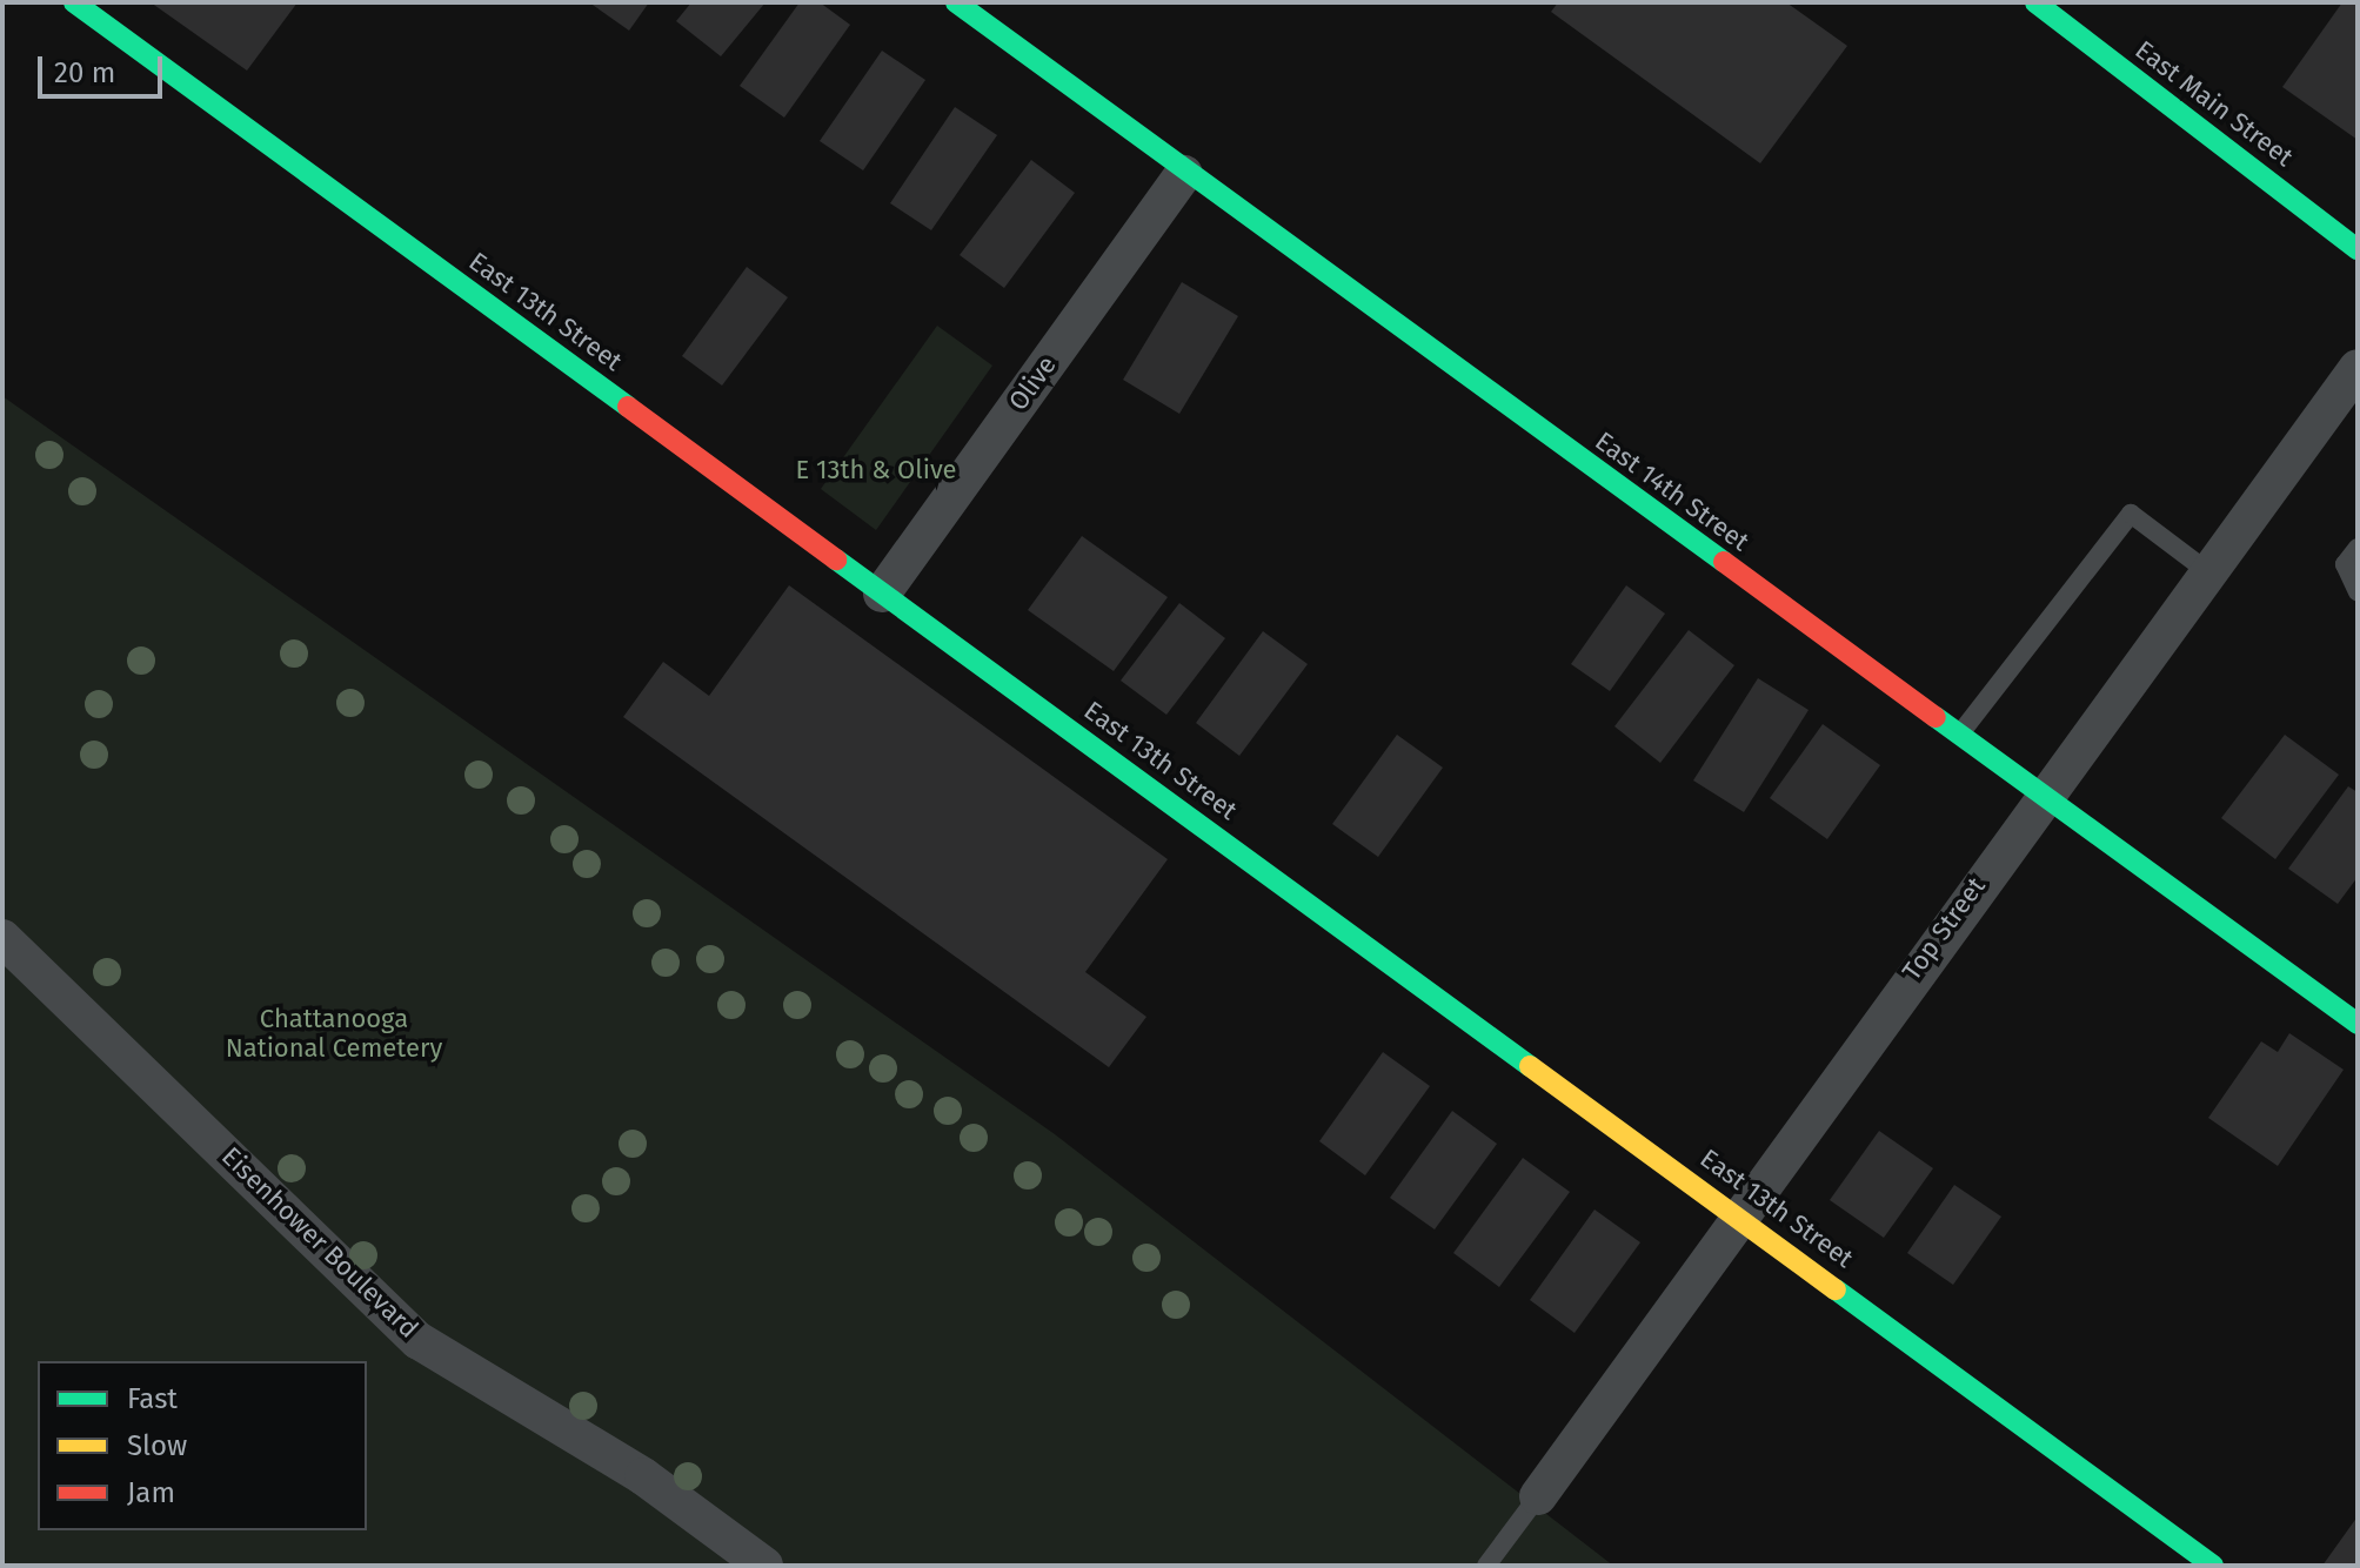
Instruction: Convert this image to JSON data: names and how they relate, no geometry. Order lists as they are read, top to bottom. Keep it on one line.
{"streets":{"street":["East Main Street","East 13th Street","Olive","East 14th Street","Top Street","Eisenhower Boulevard"]},"crossings":[["East 13th Street","Olive"],["East 13th Street","Top Street"],["Olive","East 14th Street"],["East 14th Street","Top Street"]],"parks":["E 13th & Olive","Chattanooga National Cemetery"],"legend":["Fast","Slow","Jam"],"scale_bar":"20 m"}
